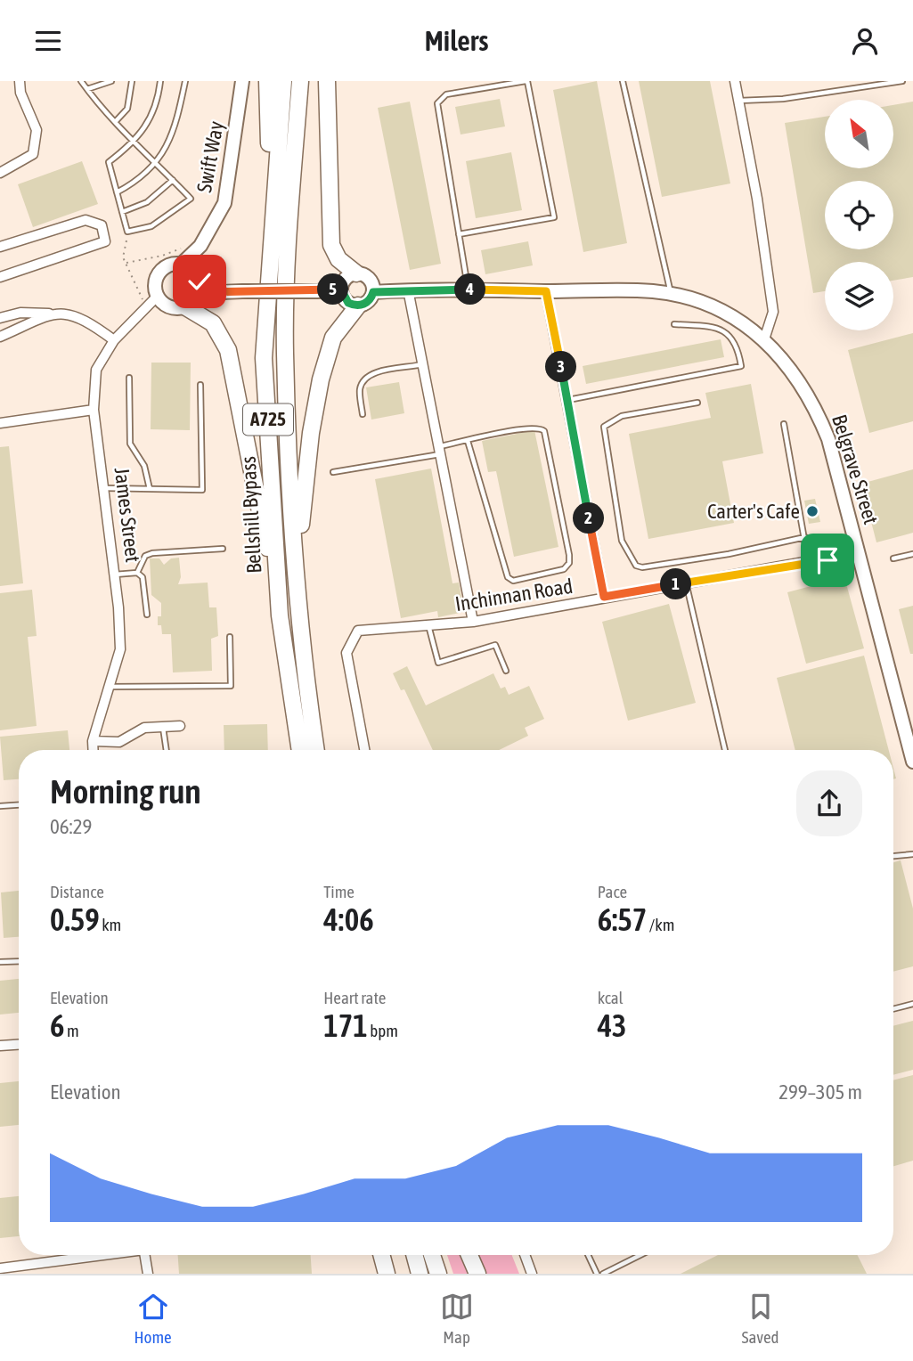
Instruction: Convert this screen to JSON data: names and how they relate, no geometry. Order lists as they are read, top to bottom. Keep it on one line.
{"streets":{"highway":["A725","Bellshill Bypass"],"street":["Swift Way","Belgrave Street","James Street","Inchinnan Road"]},"crossings":[["Swift Way","James Street"],["Belgrave Street","Inchinnan Road"]],"places":["Carter's Cafe"],"north":"top left","page":{"header":"Milers","pins":["4","5","3","2","1"],"heading":["Morning run","06:29"],"stats":[["Distance","0.59 km"],["Time","4:06"],["Pace","6:57 /km"],["Elevation","6 m"],["Heart rate","171 bpm"],["kcal","43"]],"chart":["Elevation","299–305 m"],"tabs":["Home","Map","Saved"]}}
